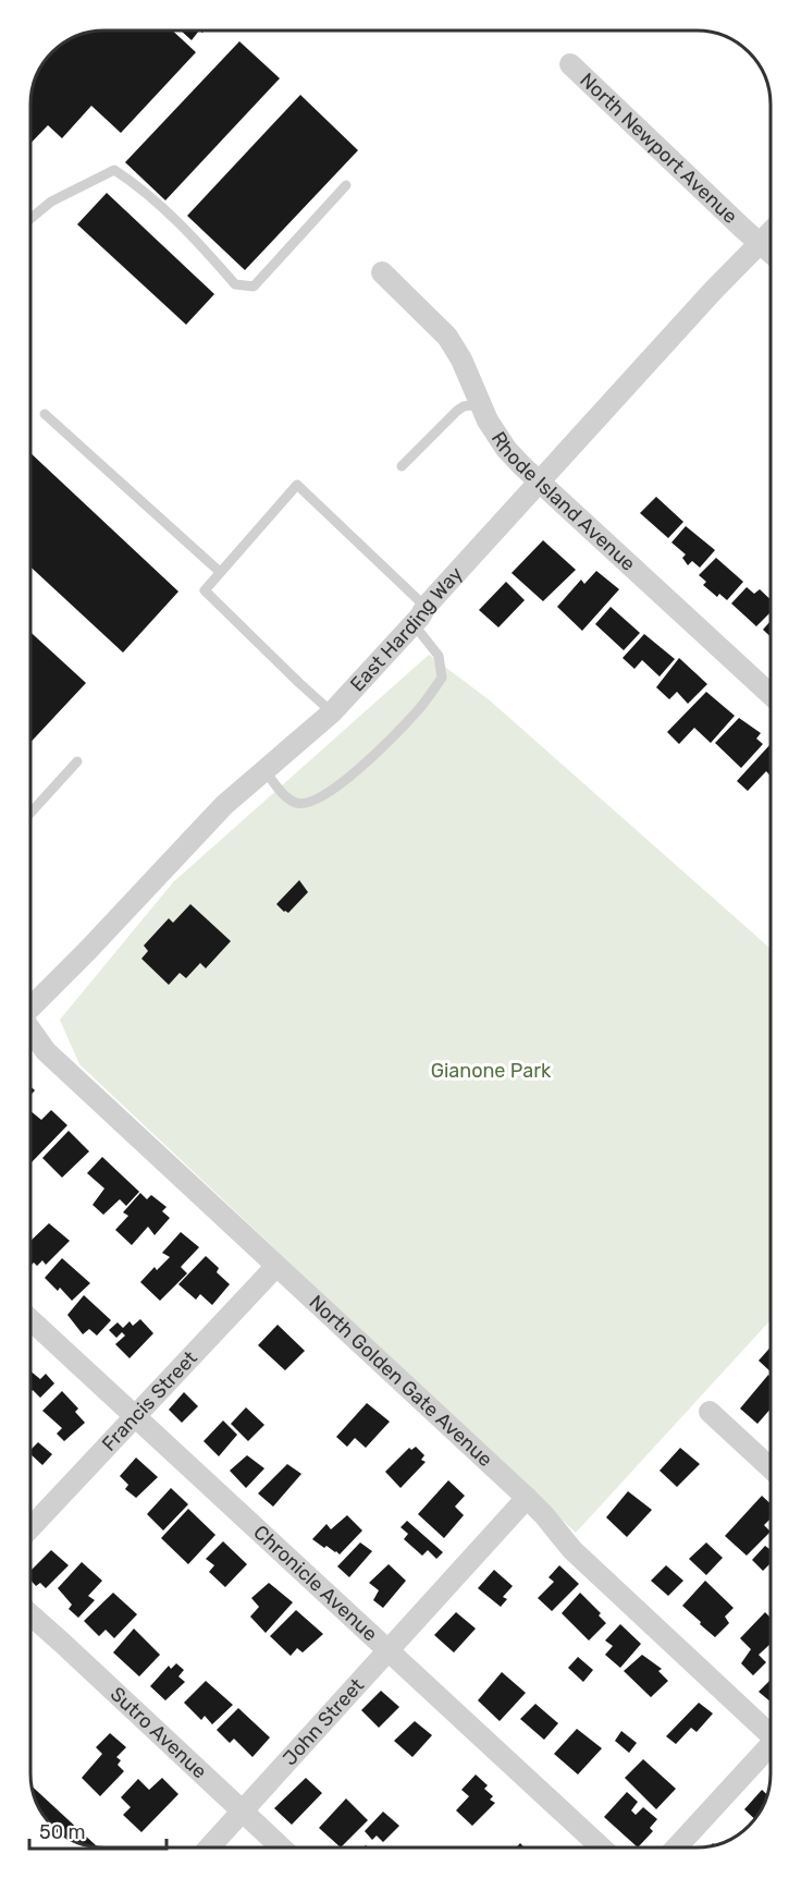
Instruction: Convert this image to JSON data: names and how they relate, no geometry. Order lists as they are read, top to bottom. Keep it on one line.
{"streets":{"street":["North Newport Avenue","Rhode Island Avenue","East Harding Way","North Golden Gate Avenue","Francis Street","Chronicle Avenue","John Street","Sutro Avenue"]},"crossings":[["North Newport Avenue","East Harding Way"],["Rhode Island Avenue","East Harding Way"],["North Golden Gate Avenue","Francis Street"],["North Golden Gate Avenue","John Street"],["Francis Street","Chronicle Avenue"],["Chronicle Avenue","John Street"],["John Street","Sutro Avenue"]],"parks":["Gianone Park"],"scale_bar":"50 m"}
